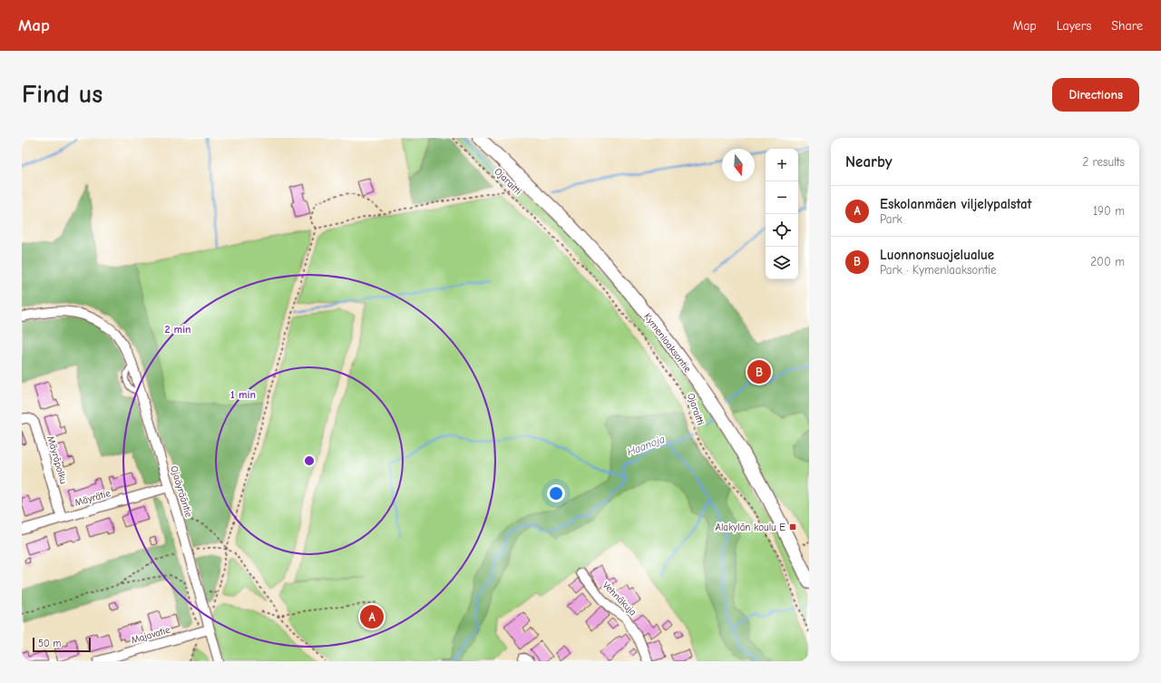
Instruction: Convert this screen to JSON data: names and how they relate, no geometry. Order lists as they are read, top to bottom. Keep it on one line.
{"streets":{"main road":["Kymenlaaksontie"],"street":["Mäyräpolku","Ojaäyrääntie","Mäyrätie","Vehnäkuja","Majavatie"],"path":["Ojaraitti"]},"crossings":[["Mäyräpolku","Mäyrätie"],["Ojaäyrääntie","Mäyrätie"],["Ojaäyrääntie","Majavatie"]],"water":["Haanoja"],"places":{"transit":["Alakylän koulu E"]},"scale_bar":"50 m","north":"bottom","page":{"header":"Map","nav":["Map","Layers","Share"],"buttons":"Directions","title":"Find us","heading":["Nearby","2 results"],"map_buttons":["+","−"],"list":[{"mark":"A","name":"Eskolanmäen viljelypalstat","note":"Park","value":"190 m"},{"mark":"B","name":"Luonnonsuojelualue","note":"Park · Kymenlaaksontie","value":"200 m"}],"pins":["B","A"],"scale":"50 m"},"rings":["2 min","1 min"]}
